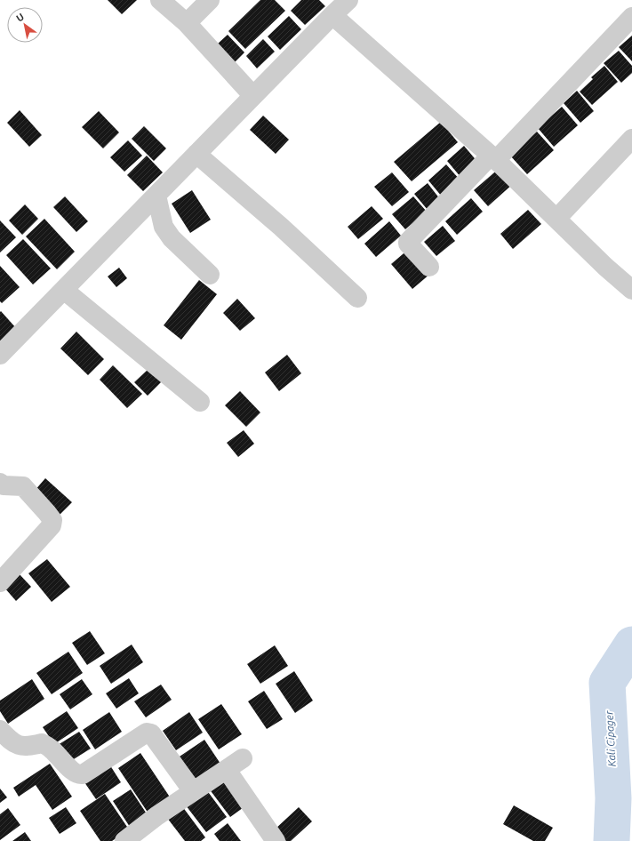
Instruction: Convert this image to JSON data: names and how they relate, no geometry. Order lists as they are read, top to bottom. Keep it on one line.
{"water":["Kali Cipager"],"north":"top left"}
